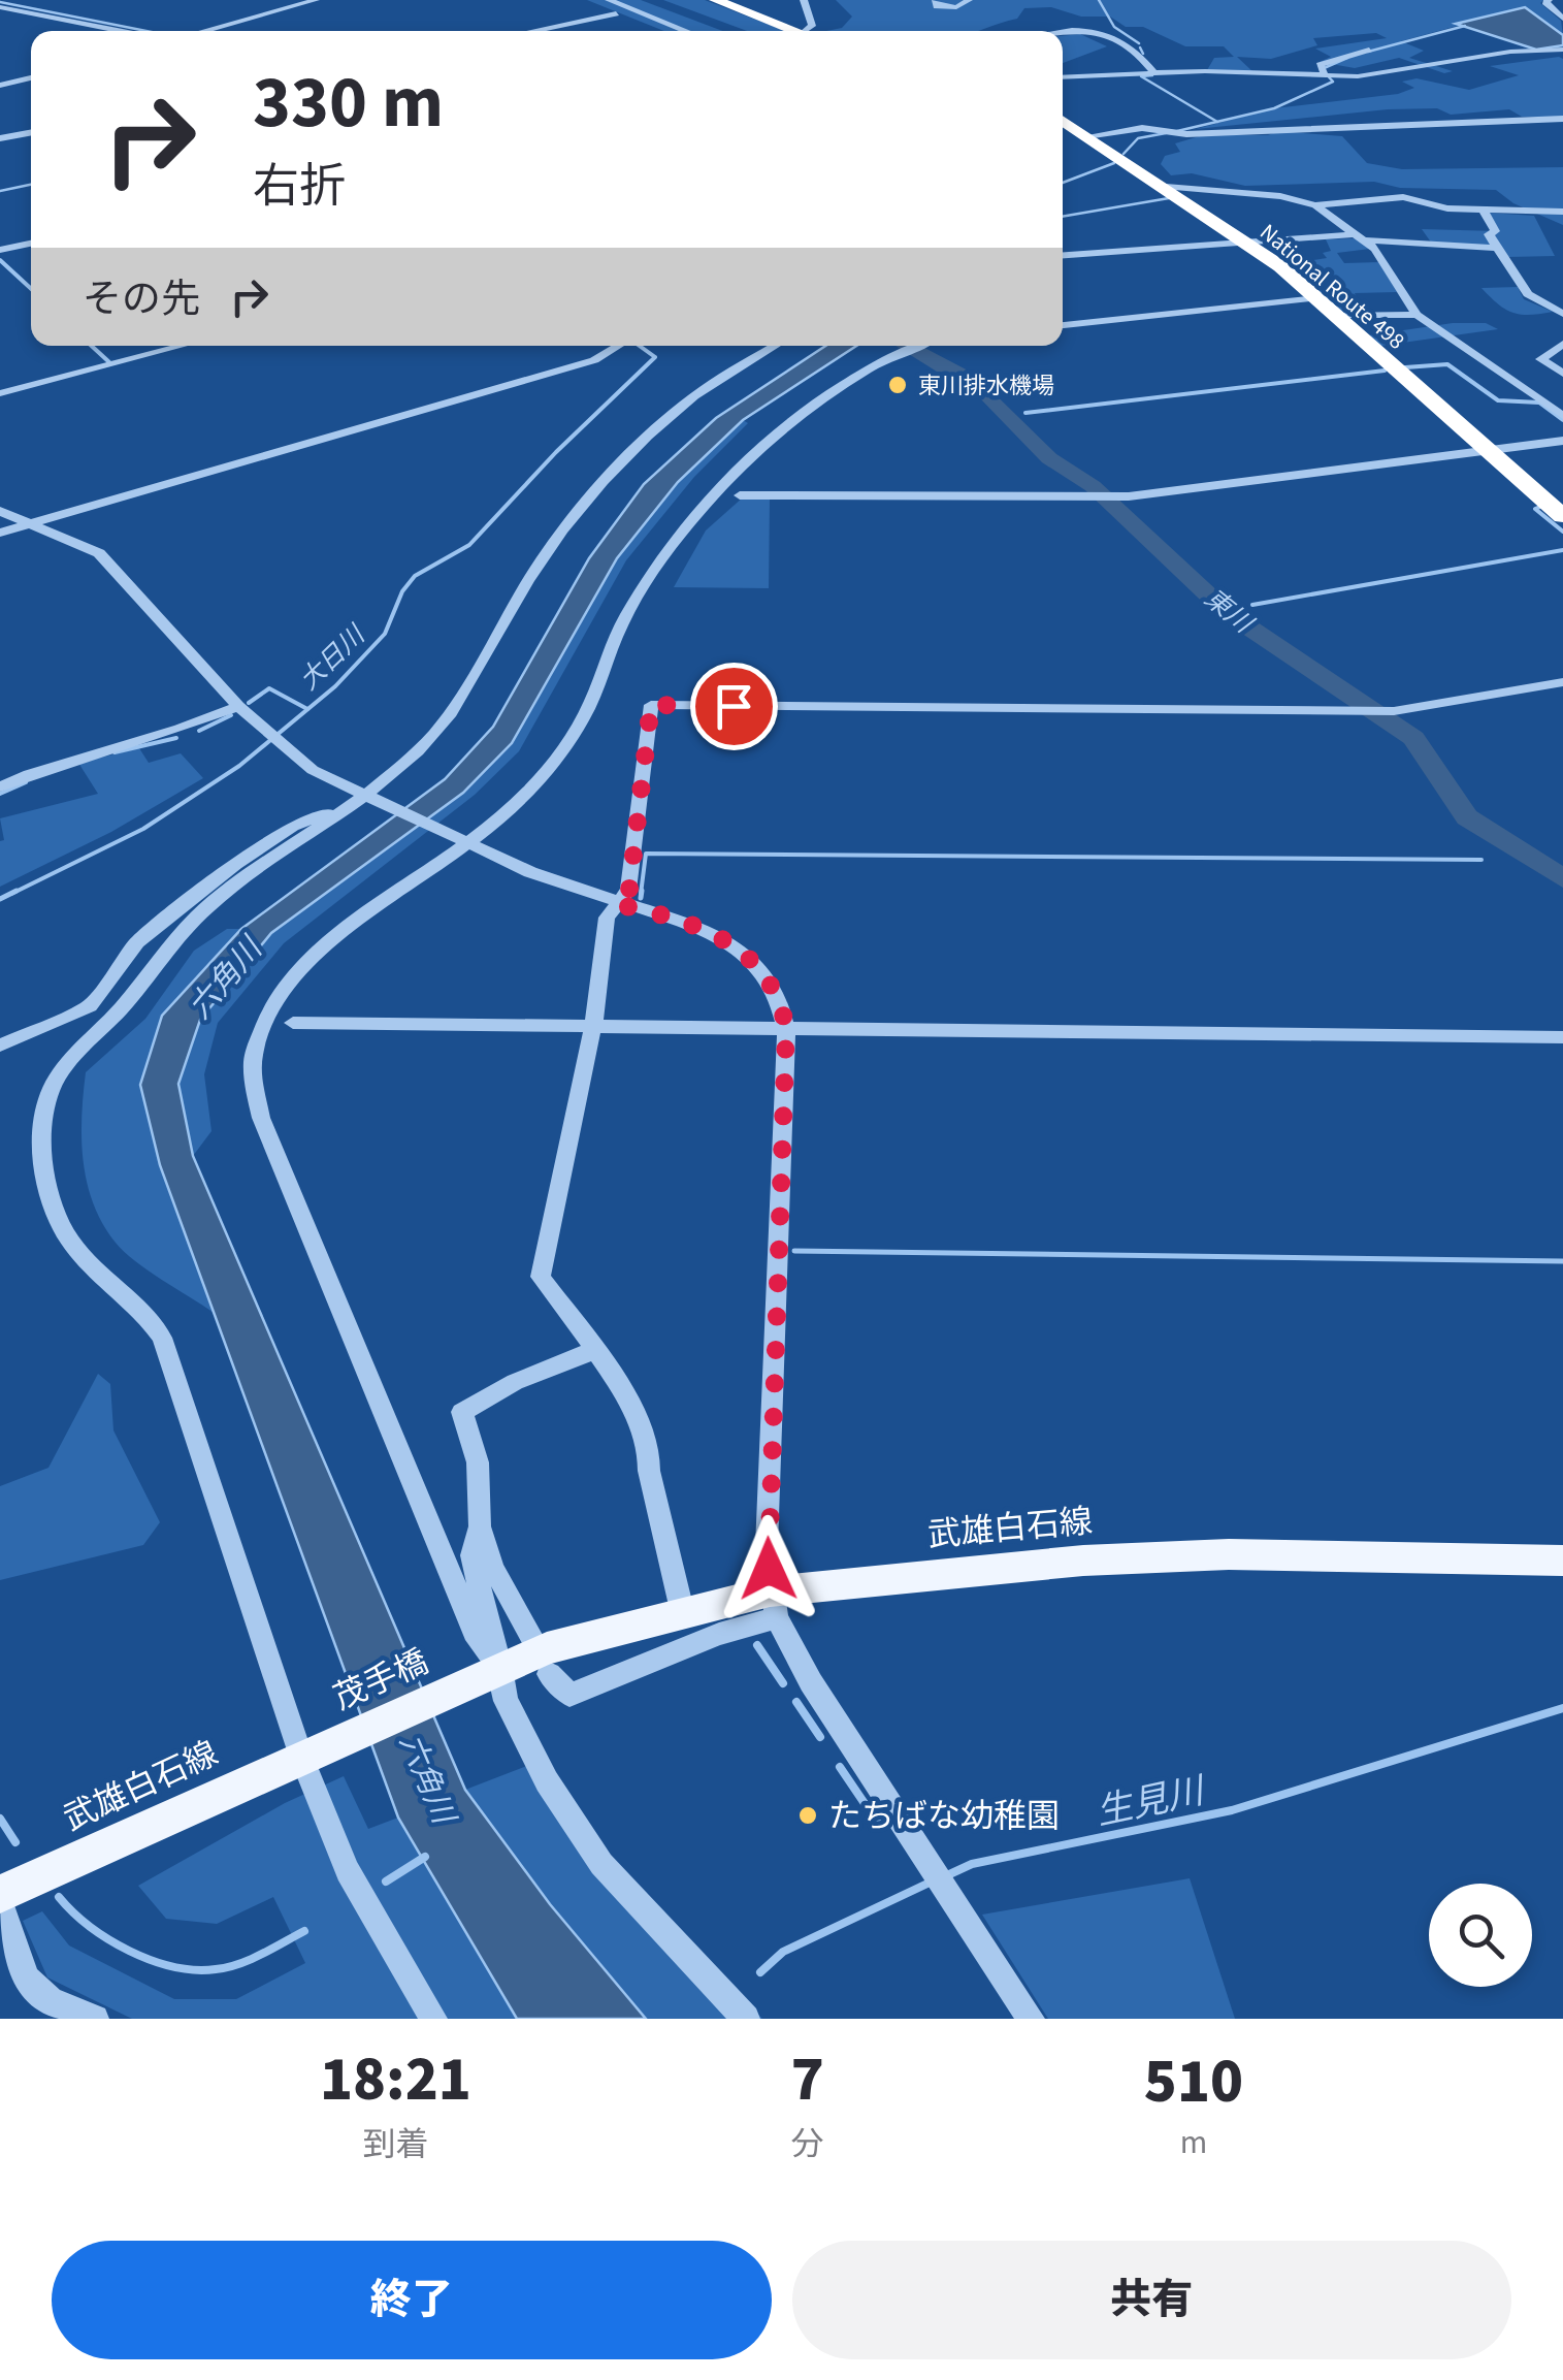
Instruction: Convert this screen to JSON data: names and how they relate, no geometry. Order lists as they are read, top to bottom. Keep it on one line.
{"streets":{"highway":["National Route 498"],"main road":["武雄白石線","茂手橋"]},"crossings":[["武雄白石線","茂手橋"]],"water":["東川","大日川","六角川","生見川"],"places":["東川排水機場","たちばな幼稚園"],"page":{"turn":["330 m","右折"],"then":"その先","eta":["18:21","到着","7","分","510","m"],"buttons":["終了","共有"]}}
